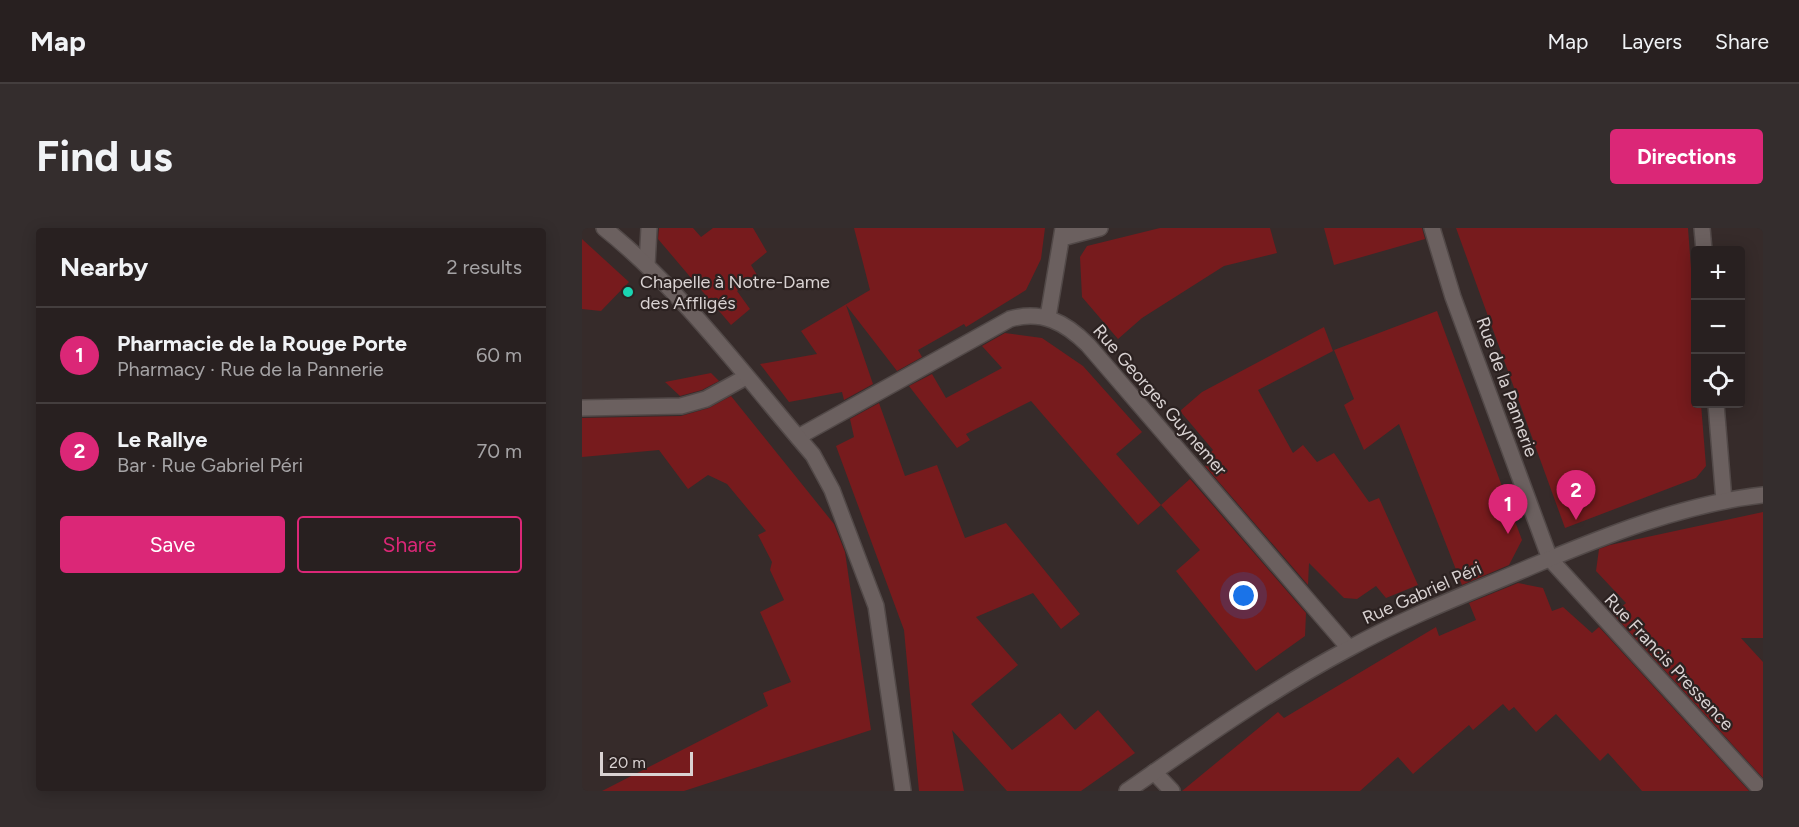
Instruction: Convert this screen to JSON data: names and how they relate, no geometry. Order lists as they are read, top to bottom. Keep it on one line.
{"streets":{"street":["Rue de la Pannerie","Rue Georges Guynemer","Rue Gabriel Péri","Rue Francis Pressence"]},"crossings":[["Rue de la Pannerie","Rue Gabriel Péri"],["Rue de la Pannerie","Rue Francis Pressence"],["Rue Georges Guynemer","Rue Gabriel Péri"],["Rue Gabriel Péri","Rue Francis Pressence"]],"places":["Chapelle à Notre-Dame des Affligés"],"scale_bar":"20 m","page":{"header":"Map","nav":["Map","Layers","Share"],"buttons":["Directions",["Save","Share"]],"title":"Find us","heading":["Nearby","2 results"],"map_buttons":["+","−"],"list":[{"mark":"1","name":"Pharmacie de la Rouge Porte","note":"Pharmacy · Rue de la Pannerie","value":"60 m"},{"mark":"2","name":"Le Rallye","note":"Bar · Rue Gabriel Péri","value":"70 m"}],"pins":["2","1"],"scale":"20 m"}}
